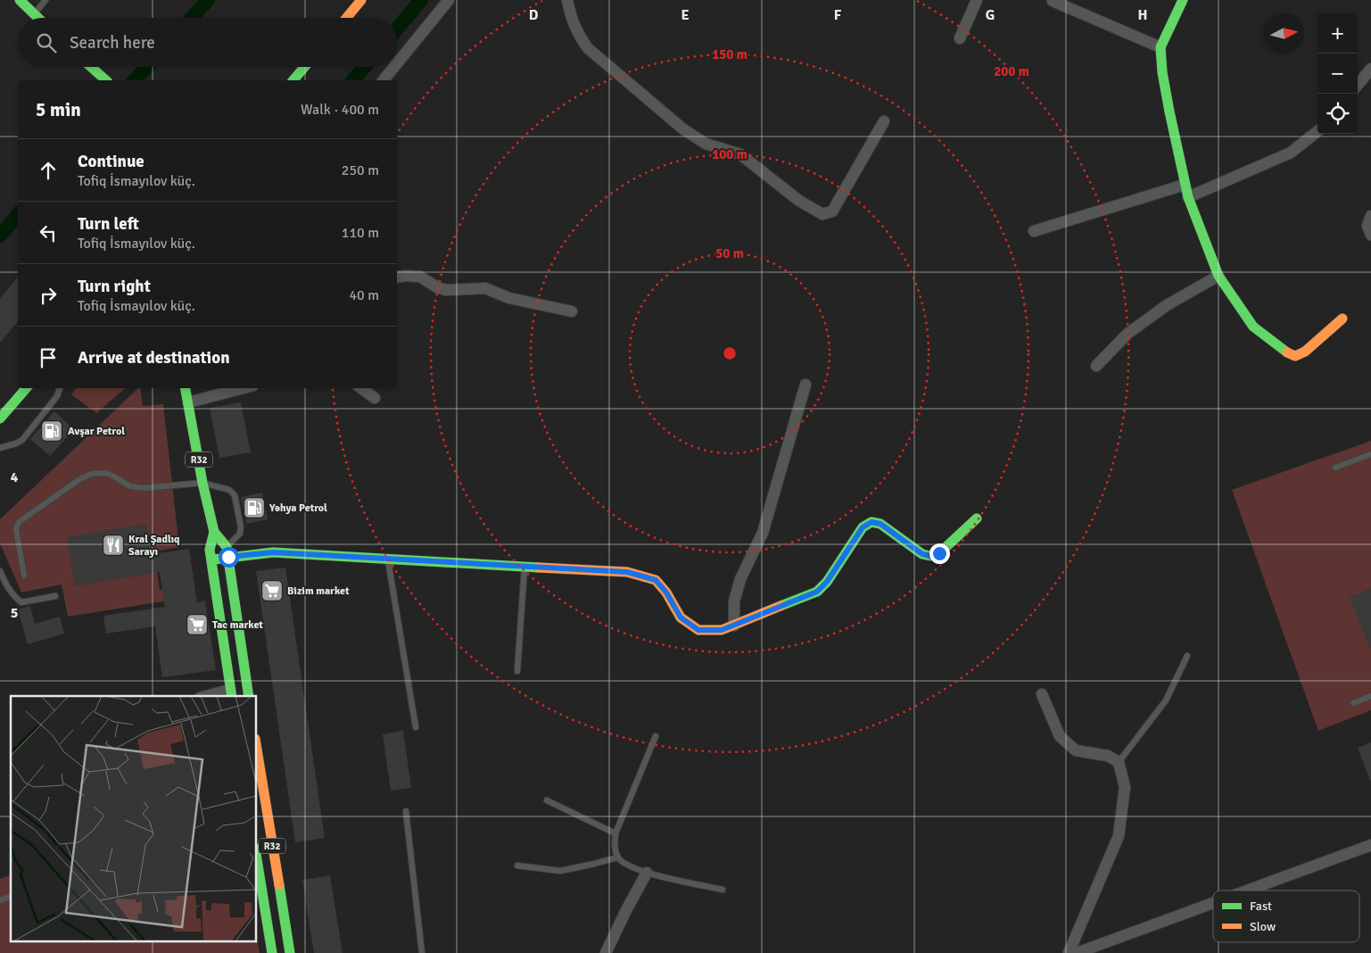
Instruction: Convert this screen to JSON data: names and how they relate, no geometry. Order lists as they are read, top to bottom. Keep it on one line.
{"streets":{"street":["R32"]},"places":{"fuel station":["Avşar Petrol","Yəhya Petrol"],"restaurant":["Kral Şadlıq Sarayı"],"supermarket":["Bizim market","Tac market"]},"legend":["Fast","Slow"],"north":"right","page":{"map_buttons":["+","−"],"search":"Search here","heading":["5 min","Walk · 400 m"],"list":[["Continue","Tofiq İsmayılov küç.","250 m"],["Turn left","Tofiq İsmayılov küç.","110 m"],["Turn right","Tofiq İsmayılov küç.","40 m"],"Arrive at destination"]},"grid":{"columns":["D","E","F","G","H"],"rows":["4","5"]},"rings":["150 m","200 m","100 m","50 m"]}
